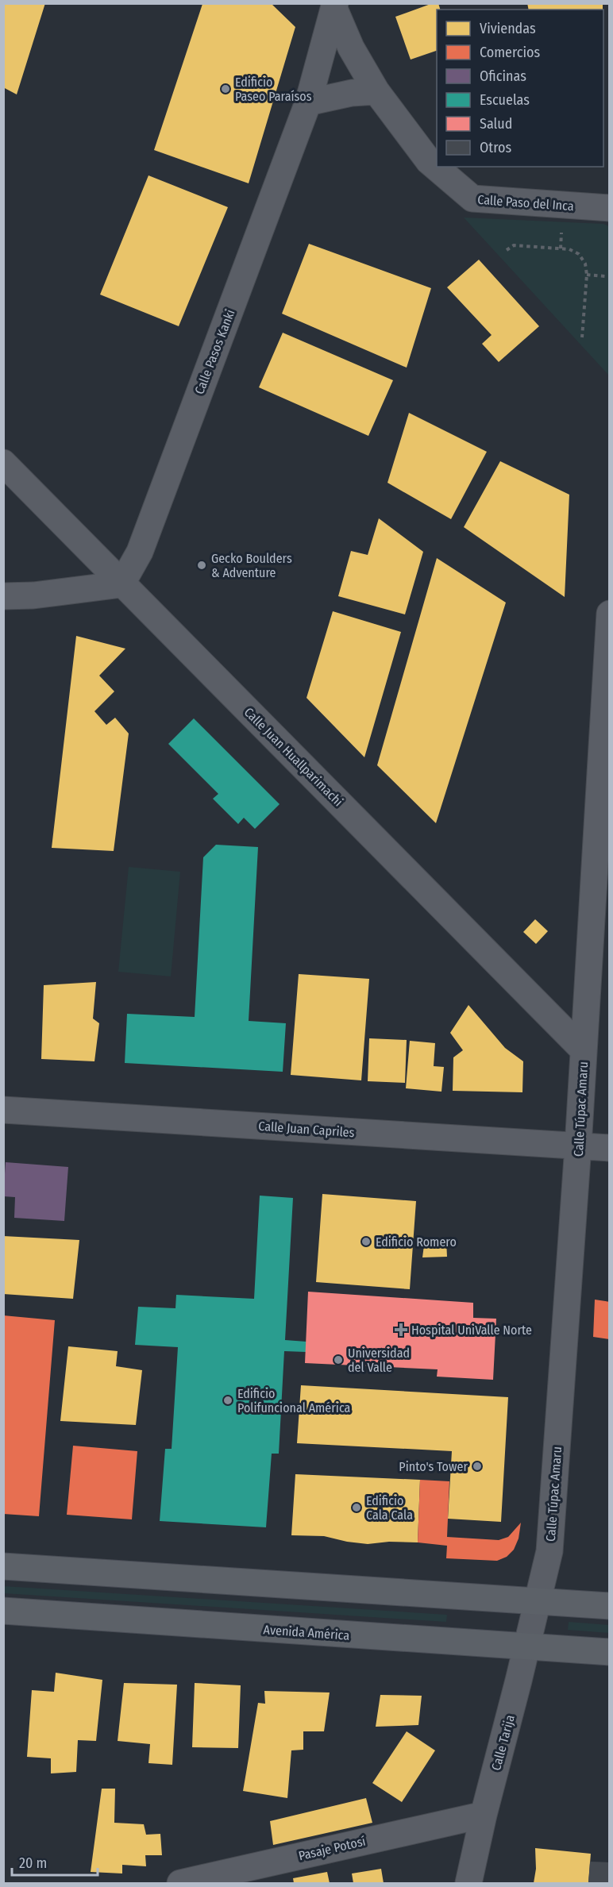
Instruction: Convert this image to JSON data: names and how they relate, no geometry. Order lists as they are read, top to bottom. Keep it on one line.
{"streets":{"main road":["Avenida América"],"street":["Calle Paso del Inca","Calle Pasos Kanki","Calle Juan Huallparimachi","Calle Túpac Amaru","Calle Juan Capriles","Calle Tarija","Pasaje Potosí"]},"crossings":[["Calle Paso del Inca","Calle Pasos Kanki"],["Calle Pasos Kanki","Calle Juan Huallparimachi"],["Calle Juan Huallparimachi","Calle Túpac Amaru"],["Calle Túpac Amaru","Calle Juan Capriles"],["Calle Túpac Amaru","Calle Tarija"],["Avenida América","Calle Tarija"],["Calle Tarija","Pasaje Potosí"]],"places":{"other":["Edificio Paseo Paraísos","Gecko Boulders & Adventure","Edificio Romero","Universidad del Valle","Edificio Polifuncional América","Pinto's Tower","Edificio Cala Cala"],"health":["Hospital UniValle Norte"]},"legend":["Viviendas","Comercios","Oficinas","Escuelas","Salud","Otros"],"scale_bar":"20 m"}
